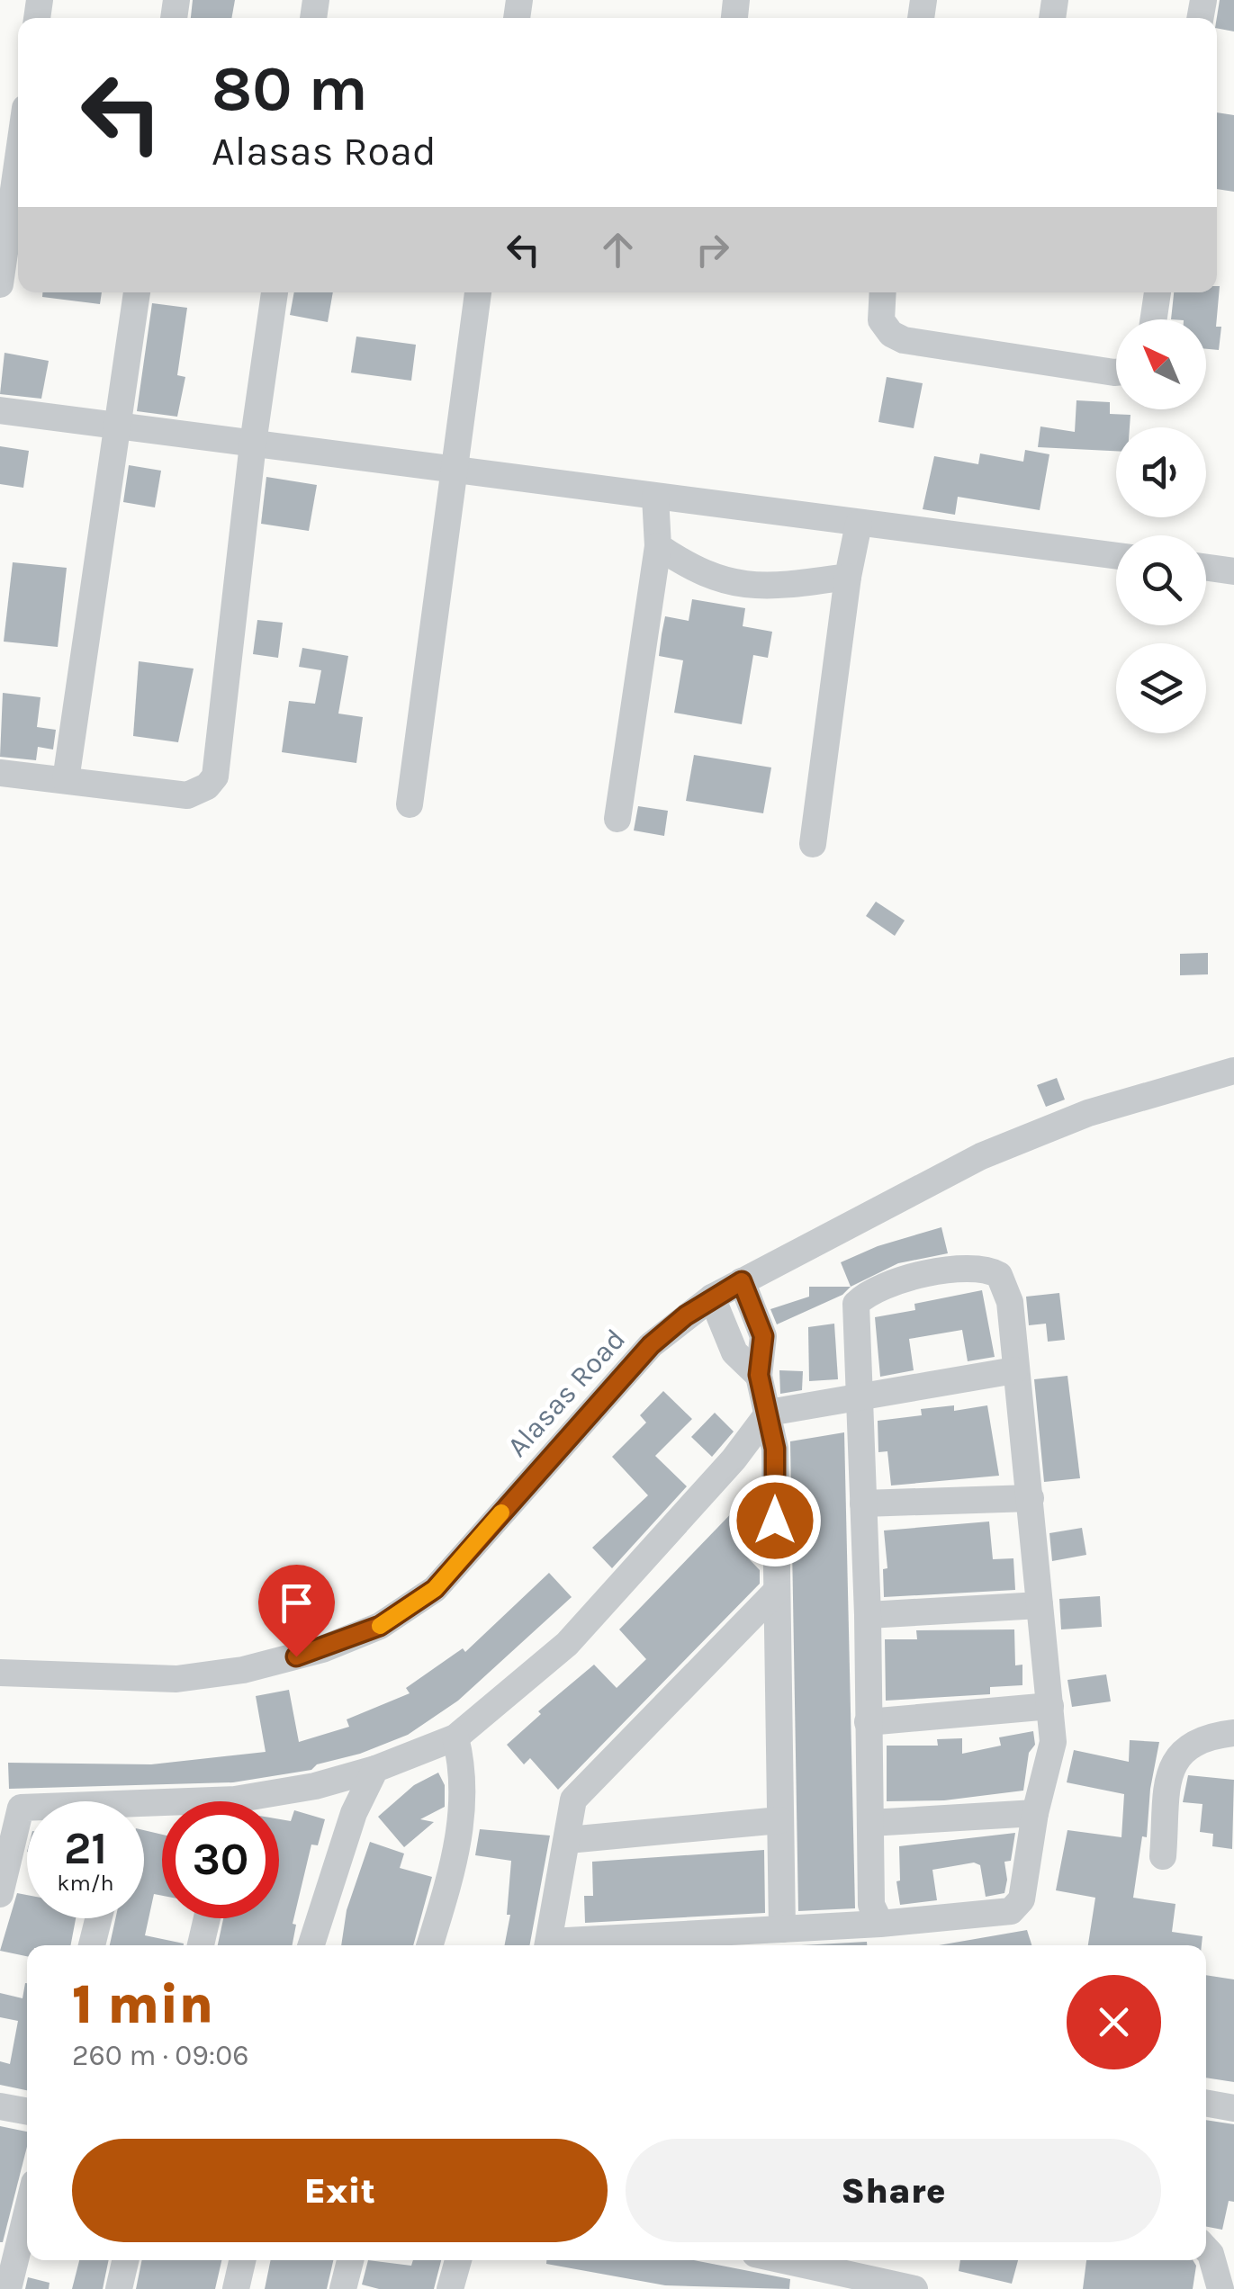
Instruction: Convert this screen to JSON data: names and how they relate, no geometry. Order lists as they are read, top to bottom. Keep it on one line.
{"streets":{"street":["Alasas Road"]},"north":"top left","page":{"turn":["80 m","Alasas Road"],"speed":"21 km/h","limit":"30","heading":["1 min","260 m · 09:06"],"buttons":["Exit","Share"]}}
